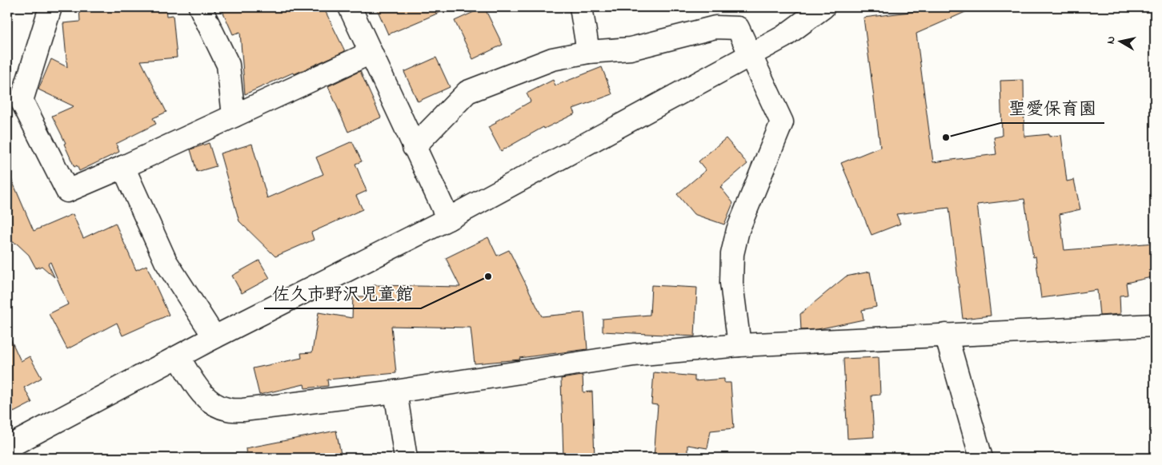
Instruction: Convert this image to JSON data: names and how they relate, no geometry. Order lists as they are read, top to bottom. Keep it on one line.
{"places":["聖愛保育園","佐久市野沢児童館"],"north":"left"}
